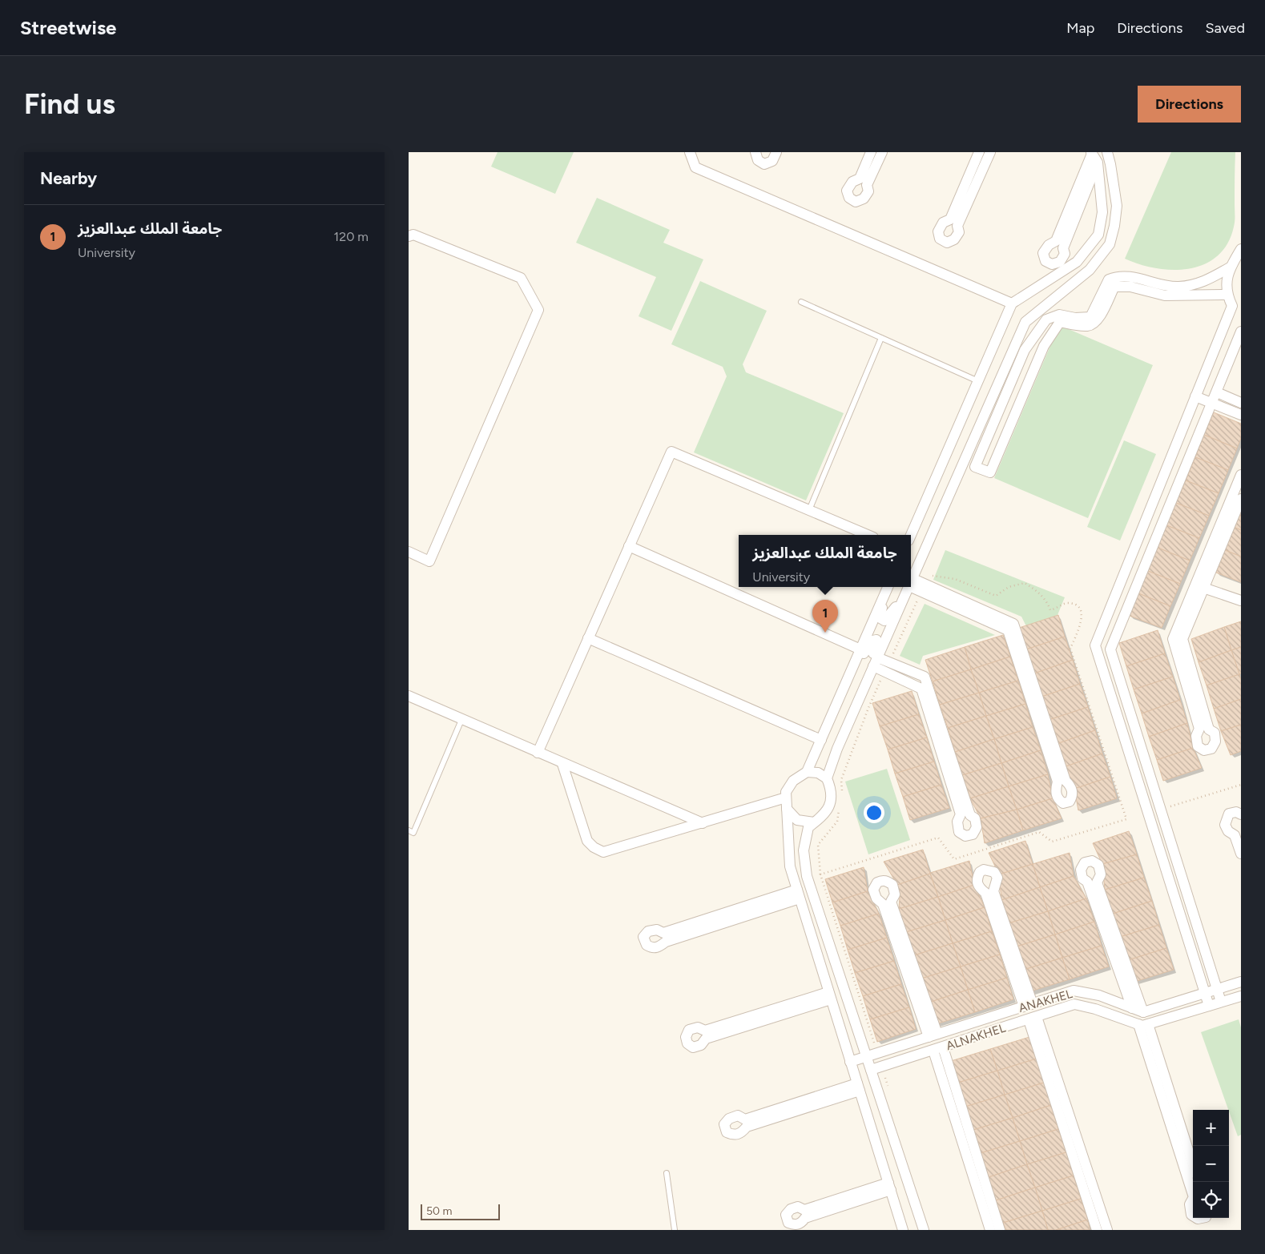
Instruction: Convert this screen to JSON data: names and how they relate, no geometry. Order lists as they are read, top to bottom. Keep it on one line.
{"streets":{"street":["ANAKHEL","ALNAKHEL"]},"scale_bar":"50 m","page":{"header":"Streetwise","nav":["Map","Directions","Saved"],"buttons":"Directions","title":"Find us","heading":"Nearby","list":[{"mark":"1","name":"جامعة الملك عبدالعزيز","note":"University","value":"120 m"}],"popup":["جامعة الملك عبدالعزيز","University"],"pins":"1","map_buttons":["+","−"],"scale":"50 m"}}
